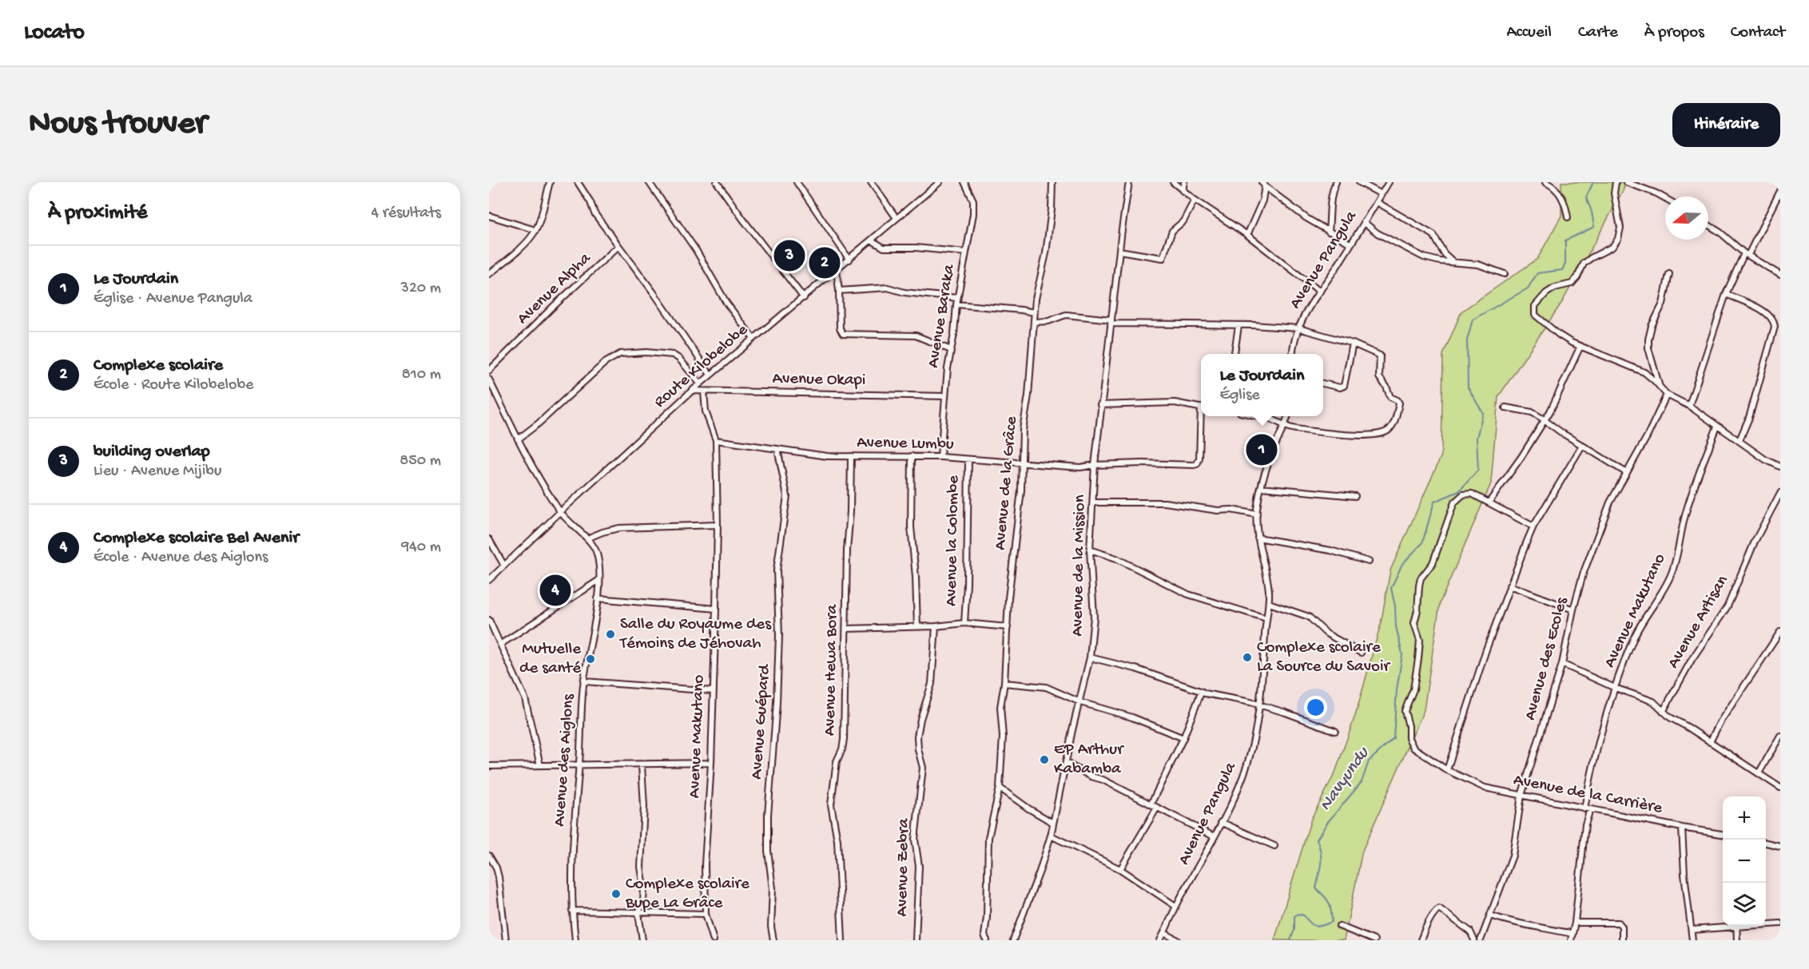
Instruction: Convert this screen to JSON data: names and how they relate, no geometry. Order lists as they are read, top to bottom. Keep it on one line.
{"streets":{"street":["Avenue Pangula","Avenue Alpha","Avenue Baraka","Route Kilobelobe","Avenue Okapi","Avenue Lumbu","Avenue de la Grâce","Avenue la Colombe","Avenue de la Mission","Avenue Makutano","Avenue Artisan","Avenue des Ecoles","Avenue Hewa Bora","Avenue Guépard","Avenue des Aiglons","Avenue de la Carrière","Avenue Zebra"]},"crossings":[["Avenue Baraka","Avenue Okapi"],["Avenue Baraka","Avenue Lumbu"],["Route Kilobelobe","Avenue Okapi"],["Route Kilobelobe","Avenue des Aiglons"],["Avenue Okapi","Avenue Makutano"],["Avenue Lumbu","Avenue de la Grâce"],["Avenue Lumbu","Avenue la Colombe"],["Avenue Lumbu","Avenue de la Mission"],["Avenue Lumbu","Avenue Makutano"],["Avenue Lumbu","Avenue Hewa Bora"],["Avenue Lumbu","Avenue Guépard"],["Avenue Makutano","Avenue de la Carrière"],["Avenue des Ecoles","Avenue de la Carrière"]],"water":["Navyundu"],"places":["Salle du Royaume des Témoins de Jéhovah","Complexe scolaire La Source du Savoir","Mutuelle de santé","EP Arthur Kabamba","Complexe scolaire Bupe La Grâce"],"north":"left","page":{"header":"Locato","nav":["Accueil","Carte","À propos","Contact"],"buttons":"Itinéraire","title":"Nous trouver","heading":["À proximité","4 résultats"],"pins":["3","2","1","4"],"list":[{"mark":"1","name":"Le Jourdain","note":"Église · Avenue Pangula","value":"320 m"},{"mark":"2","name":"Complexe scolaire","note":"École · Route Kilobelobe","value":"810 m"},{"mark":"3","name":"building overlap","note":"Lieu · Avenue Mijibu","value":"850 m"},{"mark":"4","name":"Complexe scolaire Bel Avenir","note":"École · Avenue des Aiglons","value":"940 m"}],"popup":["Le Jourdain","Église"],"map_buttons":["+","−"]}}
